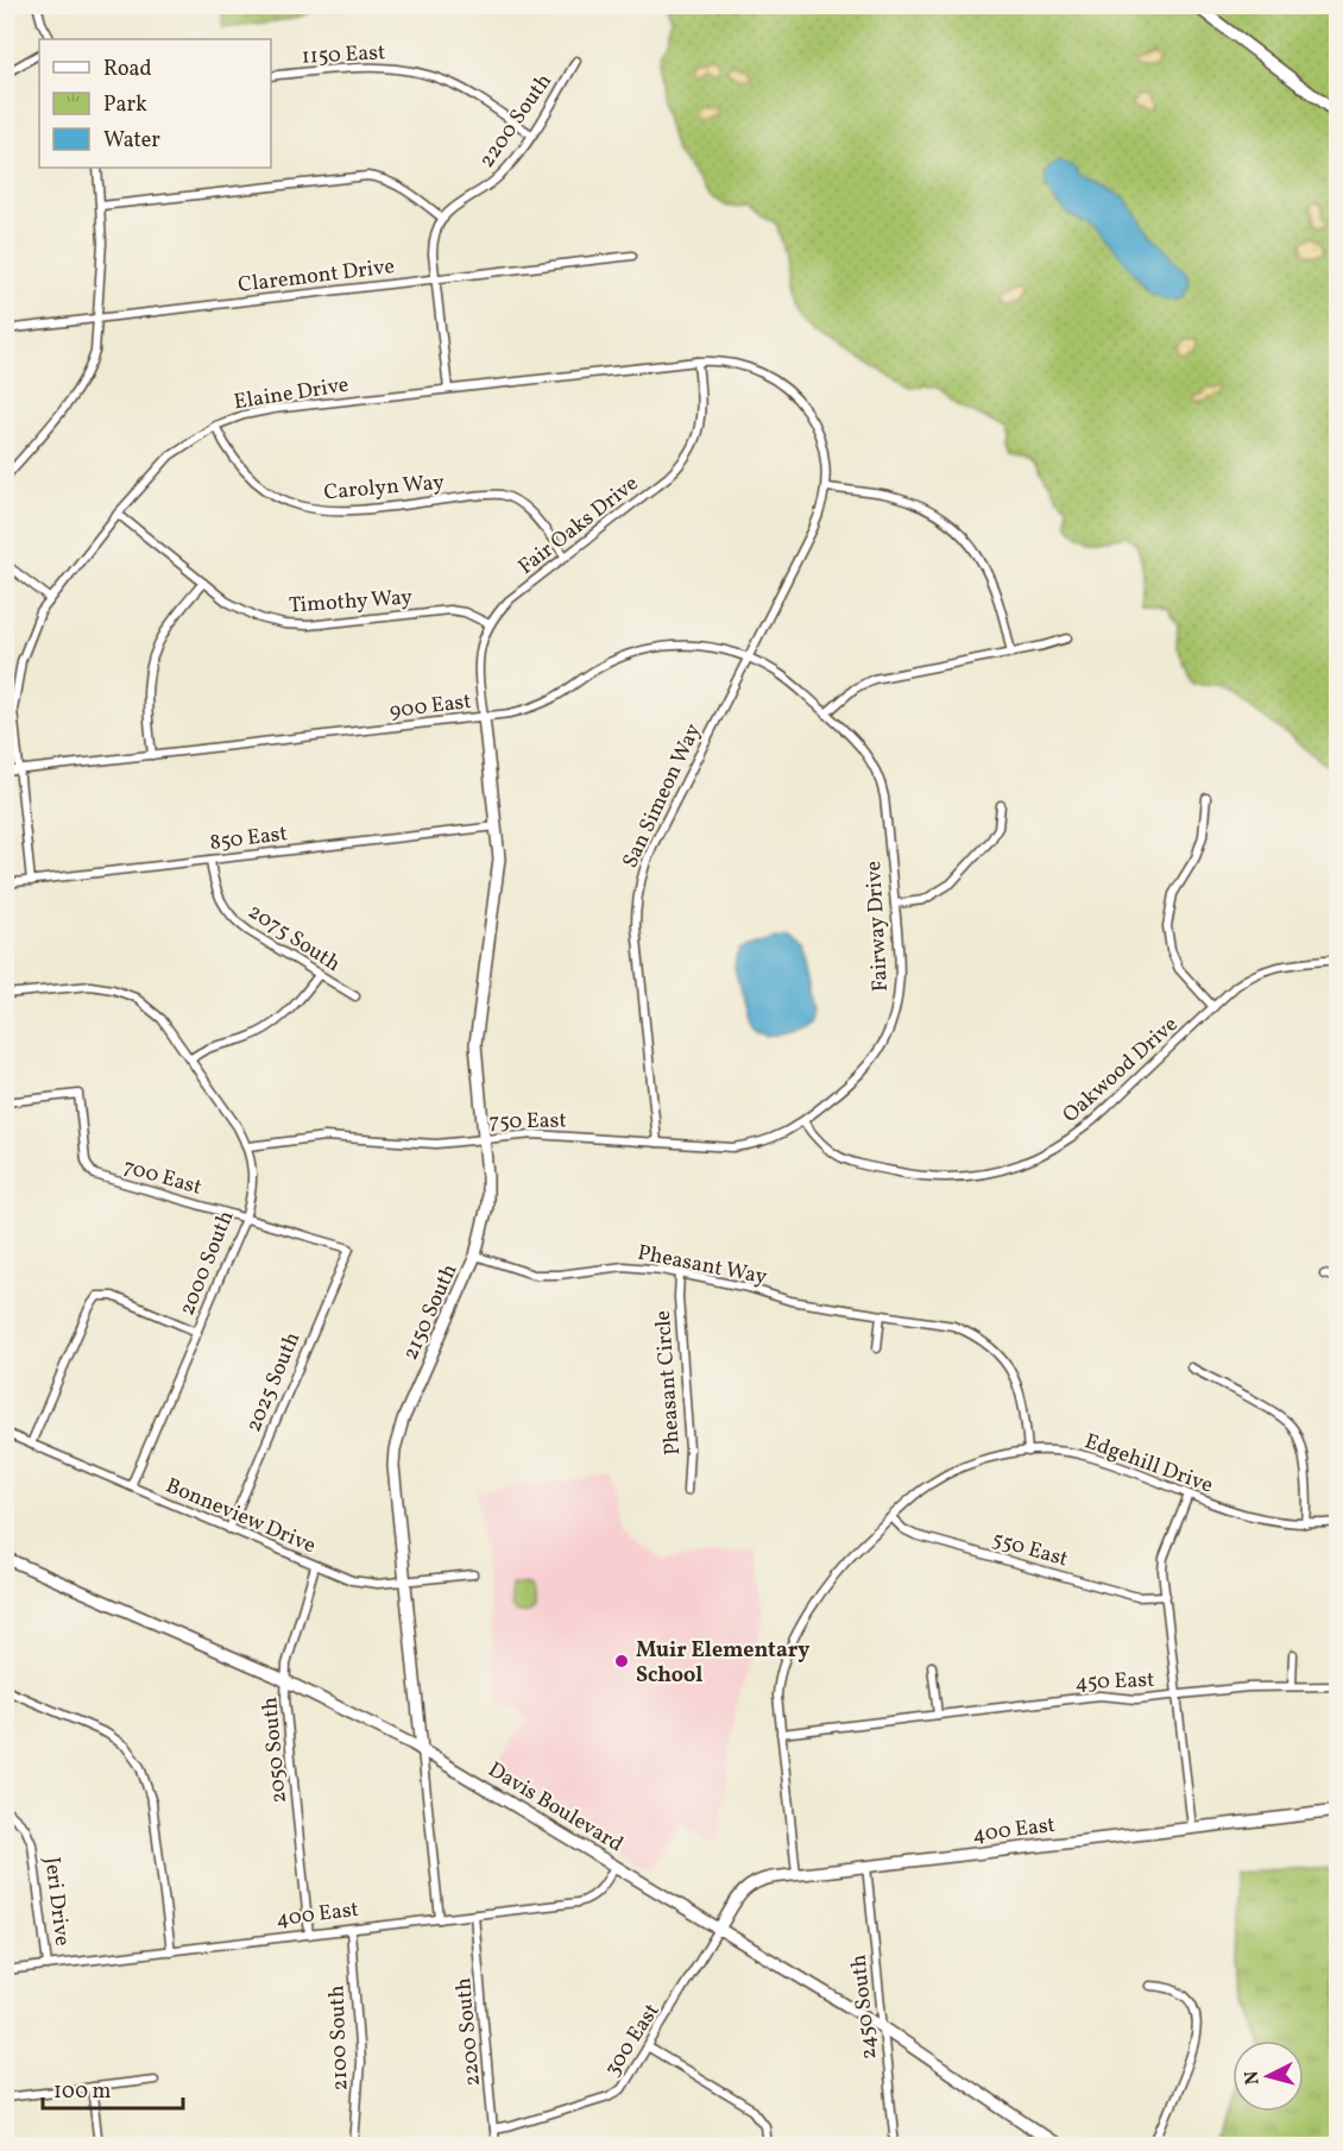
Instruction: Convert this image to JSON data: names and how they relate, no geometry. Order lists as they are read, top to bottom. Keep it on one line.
{"streets":{"street":["1150 East","2200 South","Claremont Drive","Elaine Drive","Carolyn Way","Fair Oaks Drive","Timothy Way","900 East","San Simeon Way","850 East","Fairway Drive","2075 South","Oakwood Drive","750 East","700 East","2000 South","Pheasant Way","2150 South","2025 South","Pheasant Circle","Edgehill Drive","Bonneview Drive","550 East","450 East","2050 South","Davis Boulevard","400 East","Jeri Drive","2450 South","2100 South","300 East"]},"crossings":[["1150 East","2200 South"],["2200 South","400 East"],["2200 South","300 East"],["Elaine Drive","Carolyn Way"],["Elaine Drive","Fair Oaks Drive"],["Elaine Drive","Timothy Way"],["Elaine Drive","900 East"],["Elaine Drive","San Simeon Way"],["Elaine Drive","850 East"],["Carolyn Way","Fair Oaks Drive"],["Fair Oaks Drive","Timothy Way"],["Fair Oaks Drive","900 East"],["Fair Oaks Drive","2150 South"],["900 East","San Simeon Way"],["900 East","Fairway Drive"],["900 East","2150 South"],["San Simeon Way","750 East"],["850 East","2075 South"],["850 East","2150 South"],["Fairway Drive","Oakwood Drive"],["Fairway Drive","750 East"],["Oakwood Drive","750 East"],["750 East","2000 South"],["750 East","2150 South"],["700 East","2000 South"],["700 East","2025 South"],["2000 South","Bonneview Drive"],["Pheasant Way","2150 South"],["Pheasant Way","Pheasant Circle"],["Pheasant Way","Edgehill Drive"],["2150 South","Bonneview Drive"],["2150 South","Davis Boulevard"],["2150 South","400 East"],["2025 South","Bonneview Drive"],["Edgehill Drive","550 East"],["Edgehill Drive","450 East"],["Edgehill Drive","400 East"],["Bonneview Drive","2050 South"],["2050 South","Davis Boulevard"],["2050 South","400 East"],["Davis Boulevard","400 East"],["Davis Boulevard","2450 South"],["Davis Boulevard","300 East"],["400 East","Jeri Drive"],["400 East","2450 South"],["400 East","2100 South"],["400 East","300 East"]],"places":["Muir Elementary School"],"legend":["Road","Park","Water"],"scale_bar":"100 m","north":"left"}
